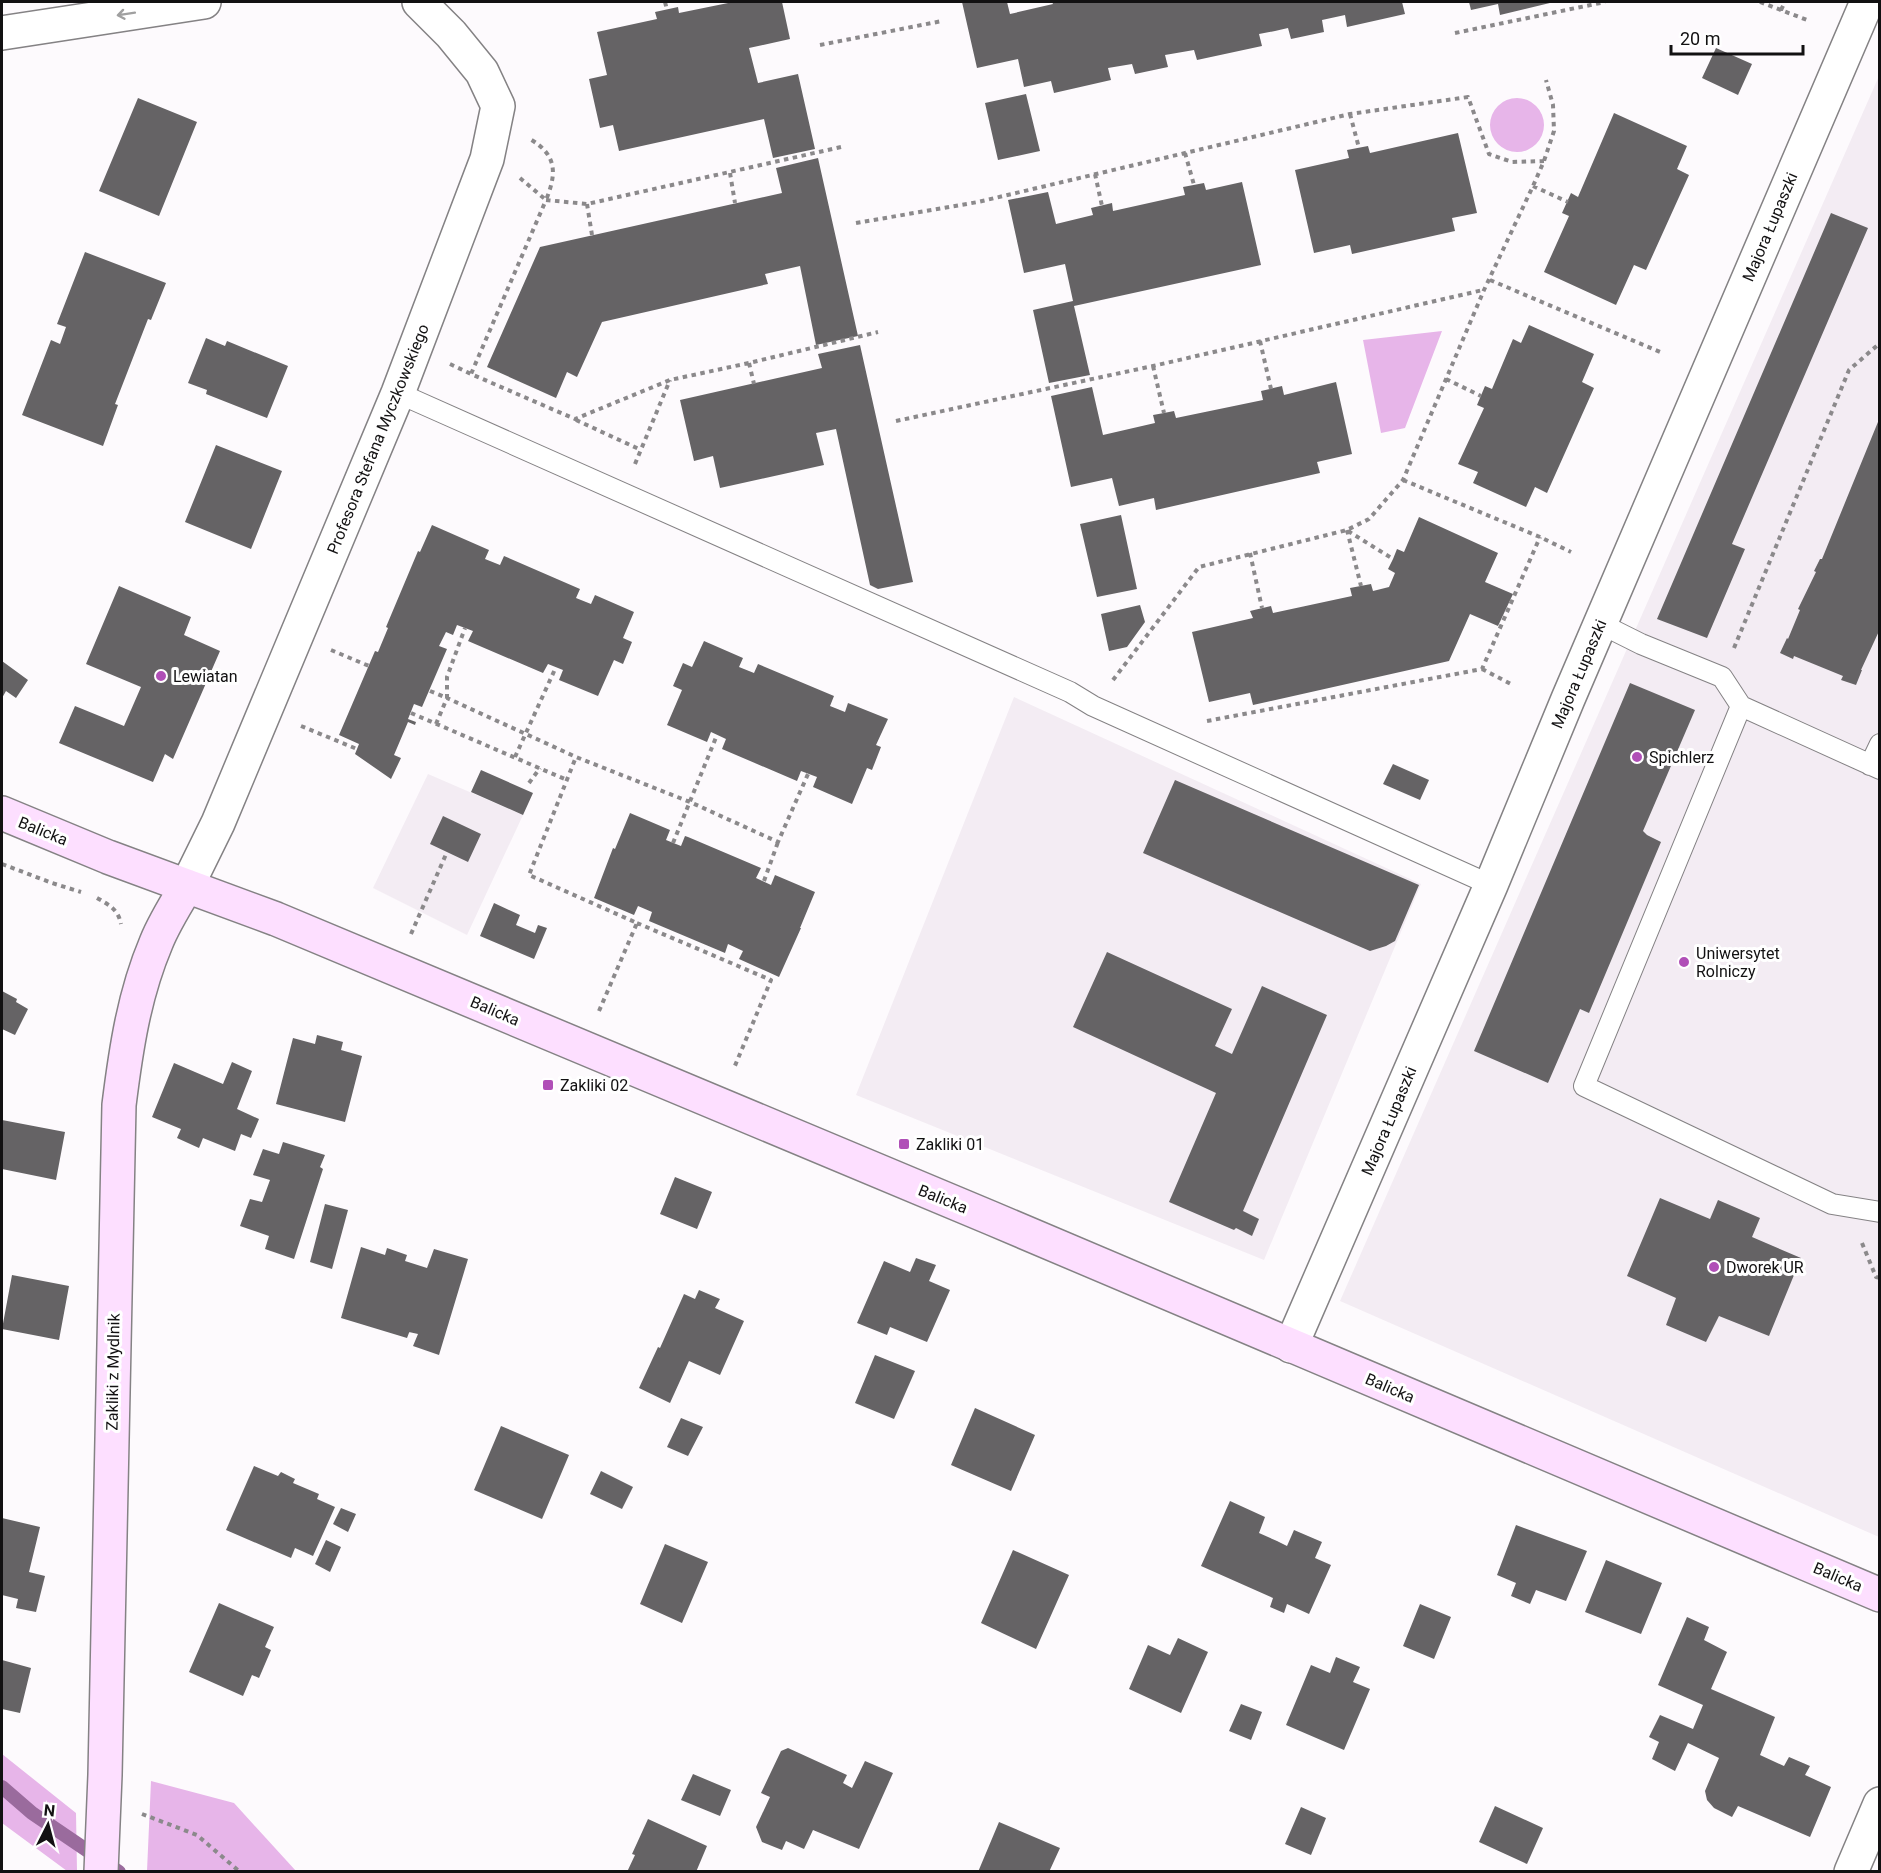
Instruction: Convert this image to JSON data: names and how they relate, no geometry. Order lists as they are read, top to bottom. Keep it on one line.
{"streets":{"street":["Majora Łupaszki","Profesora Stefana Myczkowskiego","Balicka","Zakliki z Mydlnik"]},"crossings":[["Majora Łupaszki","Balicka"],["Profesora Stefana Myczkowskiego","Balicka"],["Profesora Stefana Myczkowskiego","Zakliki z Mydlnik"],["Balicka","Zakliki z Mydlnik"]],"places":{"other":["Lewiatan","Spichlerz","Uniwersytet Rolniczy","Dworek UR"],"transit":["Zakliki 02","Zakliki 01"]},"scale_bar":"20 m","north":"top"}
